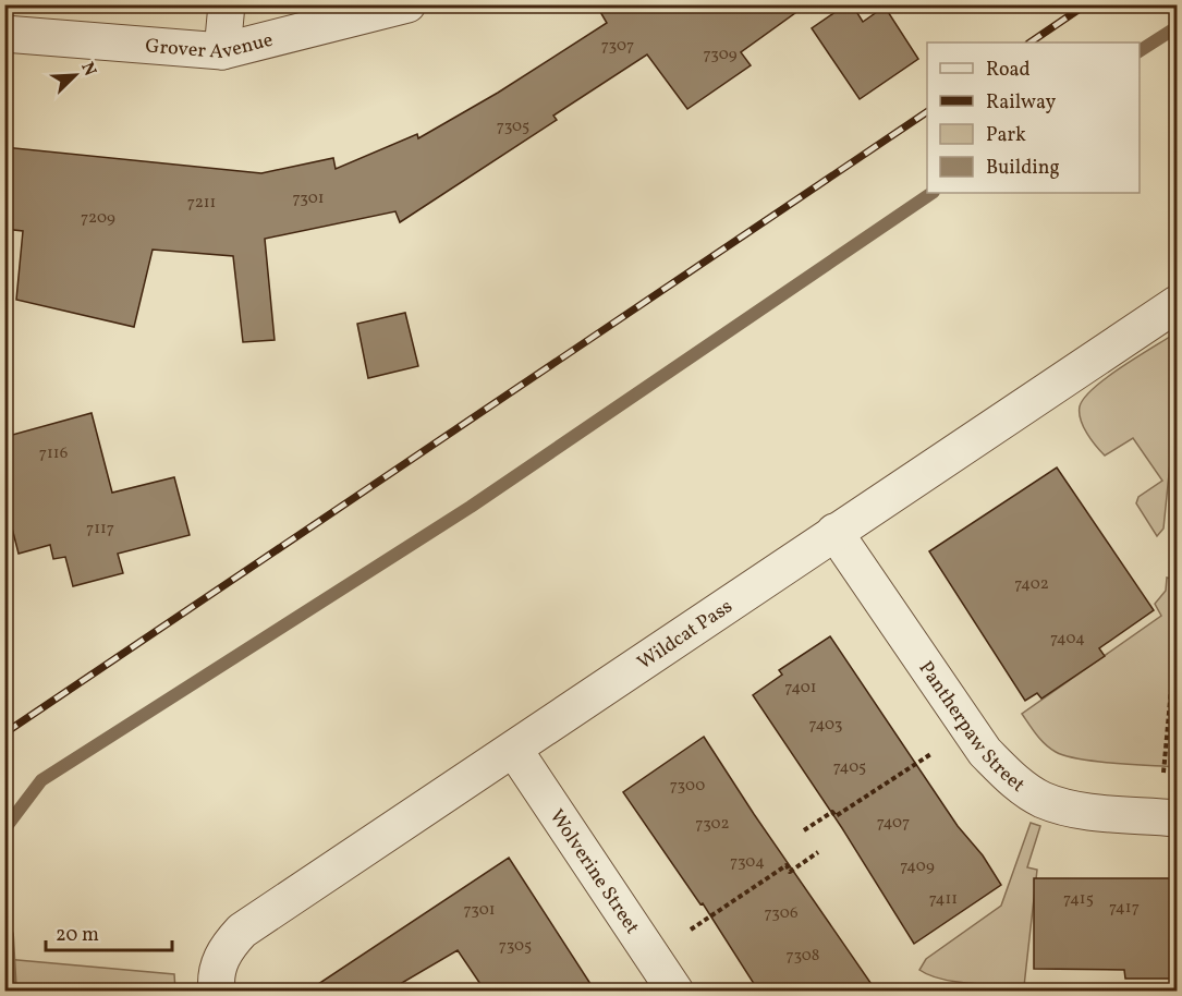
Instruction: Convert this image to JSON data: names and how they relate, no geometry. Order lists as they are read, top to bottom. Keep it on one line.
{"streets":{"street":["Grover Avenue","Wildcat Pass","Pantherpaw Street","Wolverine Street"]},"crossings":[["Wildcat Pass","Pantherpaw Street"],["Wildcat Pass","Wolverine Street"]],"house_numbers":["7307","7309","7305","7301","7211","7209","7116","7117","7402","7404","7401","7403","7405","7300","7407","7302","7304","7409","7411","7415","7417","7301","7306","7305","7308"],"legend":["Road","Railway","Park","Building"],"scale_bar":"20 m","north":"top right"}
